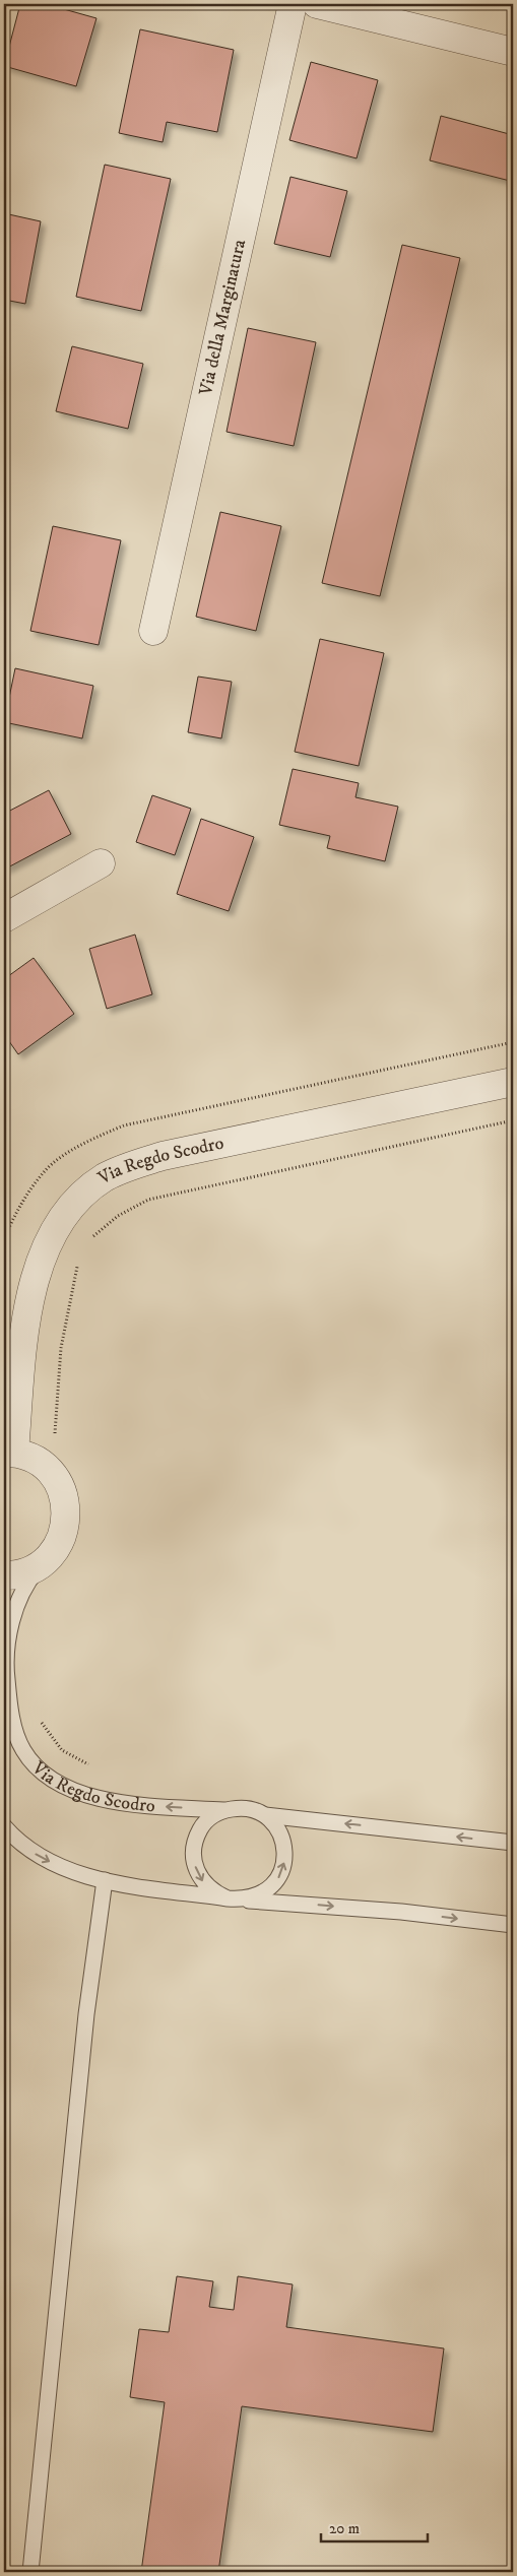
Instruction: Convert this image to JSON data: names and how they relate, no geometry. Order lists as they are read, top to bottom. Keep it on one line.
{"streets":{"street":["Via della Marginatura","Via Regdo Scodro"]},"scale_bar":"20 m"}
